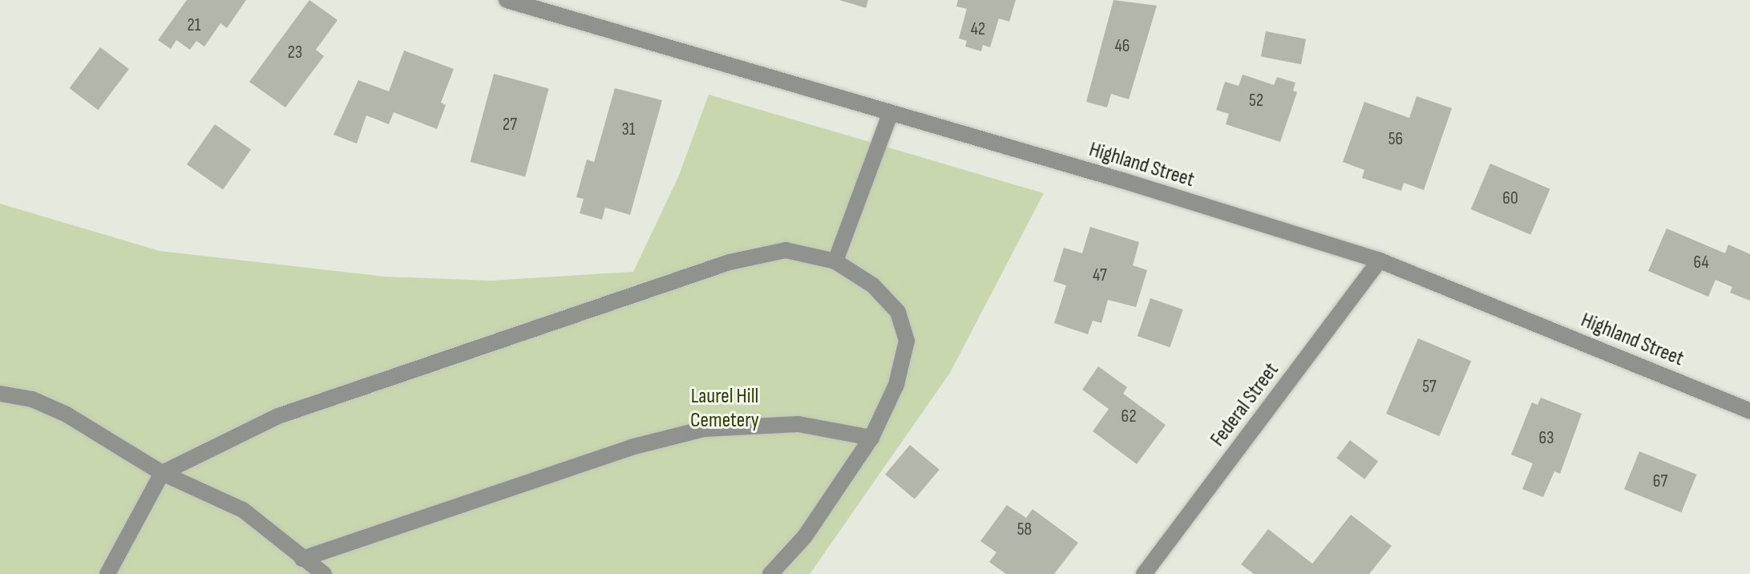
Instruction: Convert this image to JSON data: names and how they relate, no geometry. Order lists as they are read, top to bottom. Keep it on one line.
{"streets":{"street":["Highland Street","Federal Street"]},"crossings":[["Highland Street","Federal Street"]],"parks":["Laurel Hill Cemetery"],"house_numbers":["21","42","46","23","52","27","31","56","60","64","47","57","62","63","67","58"]}
